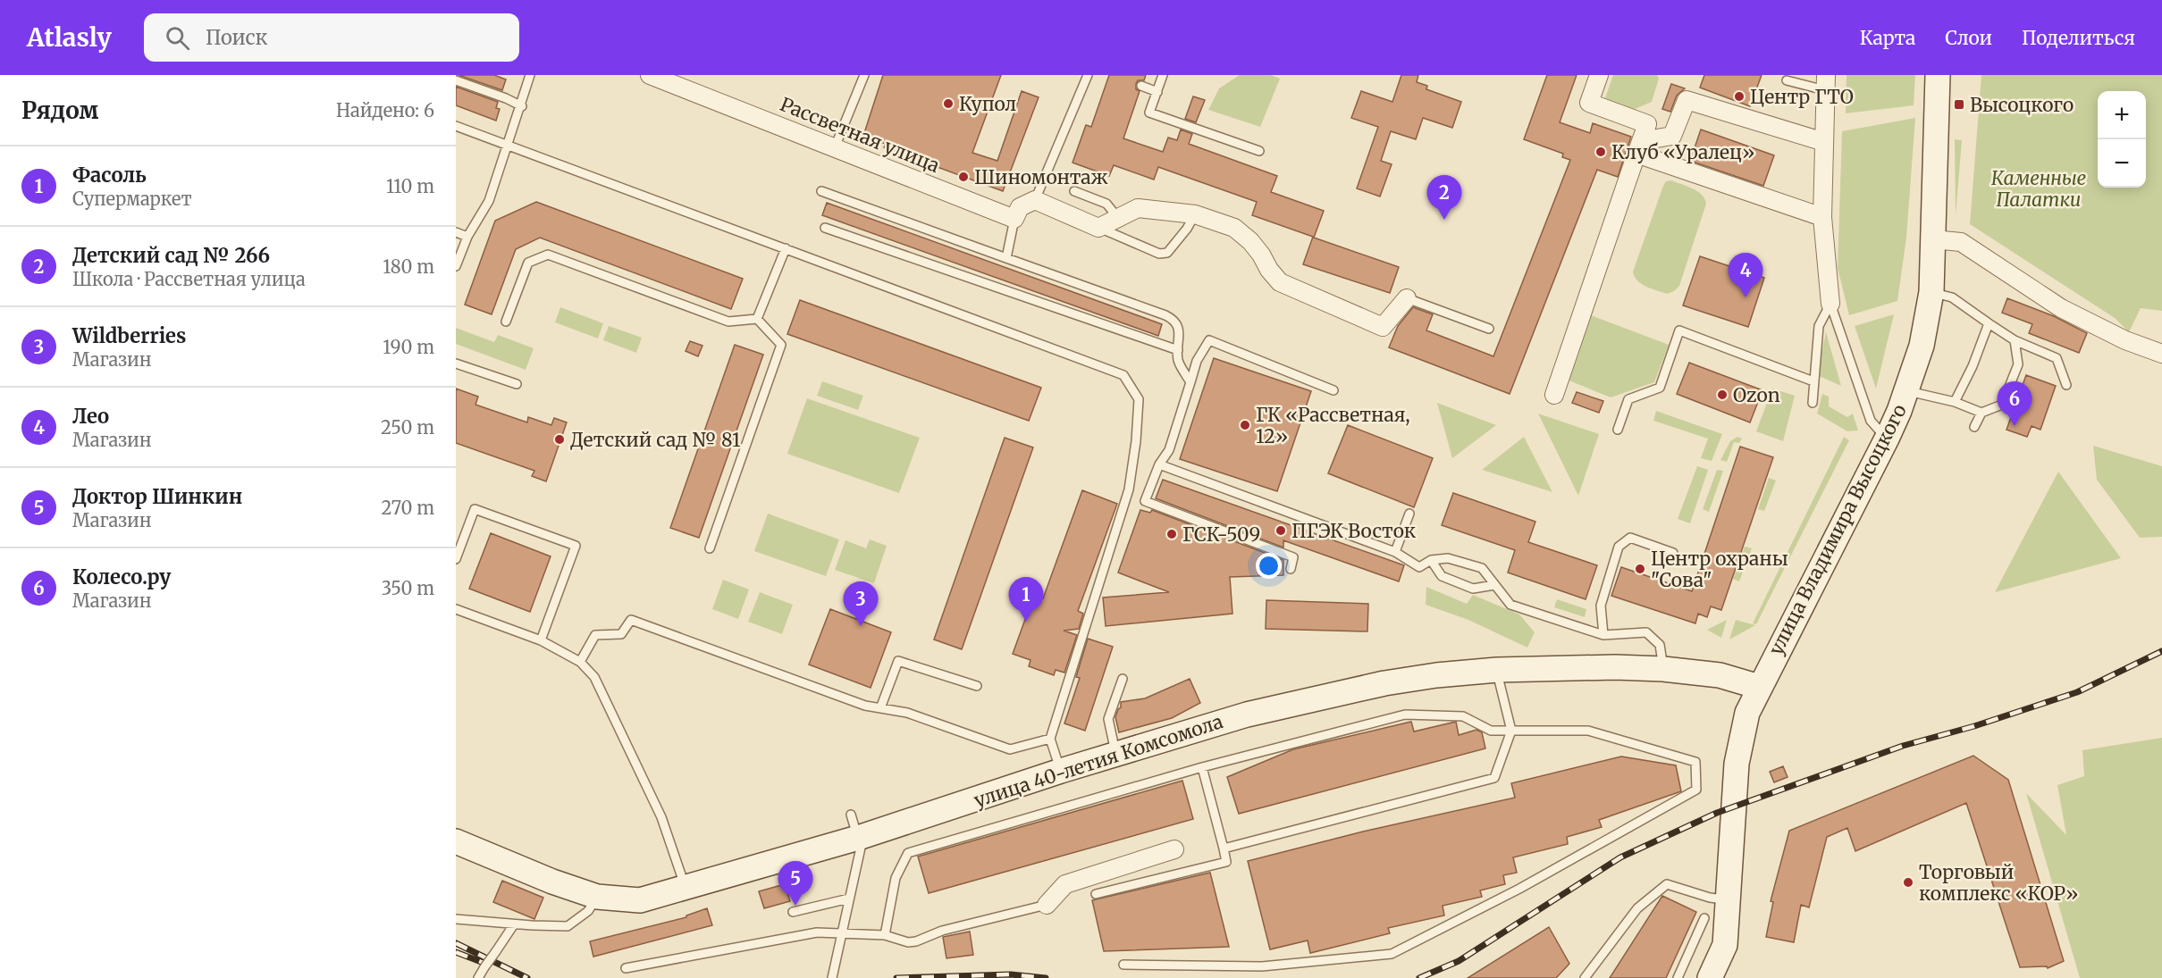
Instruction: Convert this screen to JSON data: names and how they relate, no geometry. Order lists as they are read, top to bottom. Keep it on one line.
{"streets":{"main road":["улица Владимира Высоцкого","улица 40-летия Комсомола"],"street":["Рассветная улица"]},"crossings":[["улица Владимира Высоцкого","улица 40-летия Комсомола"]],"parks":["Каменные Палатки"],"places":{"other":["Центр ГТО","Купол","Клуб «Уралец»","Шиномонтаж","Ozon","ГК «Рассветная, 12»","Детский сад № 81","ПГЭК Восток","ГСК-509","Центр охраны \"Сова\"","Торговый комплекс «КОР»"],"transit":["Высоцкого"]},"page":{"header":"Atlasly","search":"Поиск","nav":["Карта","Слои","Поделиться"],"heading":["Рядом","Найдено: 6"],"map_buttons":["+","−"],"list":[{"mark":"1","name":"Фасоль","note":"Супермаркет","value":"110 m"},{"mark":"2","name":"Детский сад № 266","note":"Школа · Рассветная улица","value":"180 m"},{"mark":"3","name":"Wildberries","note":"Магазин","value":"190 m"},{"mark":"4","name":"Лео","note":"Магазин","value":"250 m"},{"mark":"5","name":"Доктор Шинкин","note":"Магазин","value":"270 m"},{"mark":"6","name":"Колесо.ру","note":"Магазин","value":"350 m"}],"pins":["2","4","6","1","3","5"]}}
